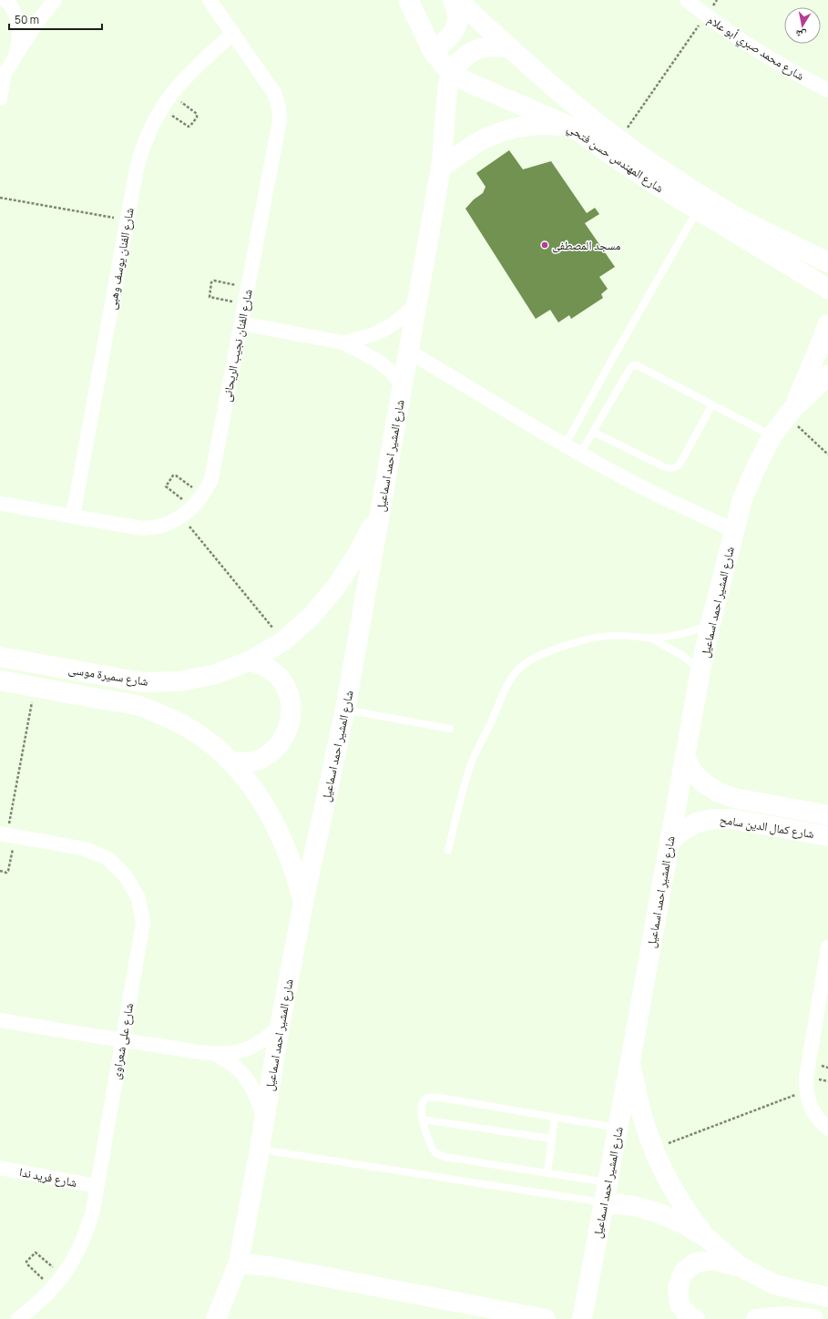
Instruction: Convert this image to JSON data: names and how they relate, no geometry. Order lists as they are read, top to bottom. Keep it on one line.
{"streets":{"main road":["شارع المهندس حسن فتحي","شارع المشير احمد اسماعيل","شارع سميرة موسى","شارع كمال الدين سامح"],"street":["شارع محمد صبري أبو علام","شارع الفنان يوسف وهبى","شارع الفنان نجيب الريحانى","شارع على شعراوى","شارع فريد ندا"]},"crossings":[["شارع المهندس حسن فتحي","شارع المشير احمد اسماعيل"],["شارع الفنان يوسف وهبى","شارع الفنان نجيب الريحانى"],["شارع المشير احمد اسماعيل","شارع سميرة موسى"],["شارع المشير احمد اسماعيل","شارع كمال الدين سامح"],["شارع على شعراوى","شارع فريد ندا"]],"places":["مسجد المصطفى"],"scale_bar":"50 m","north":"bottom"}
